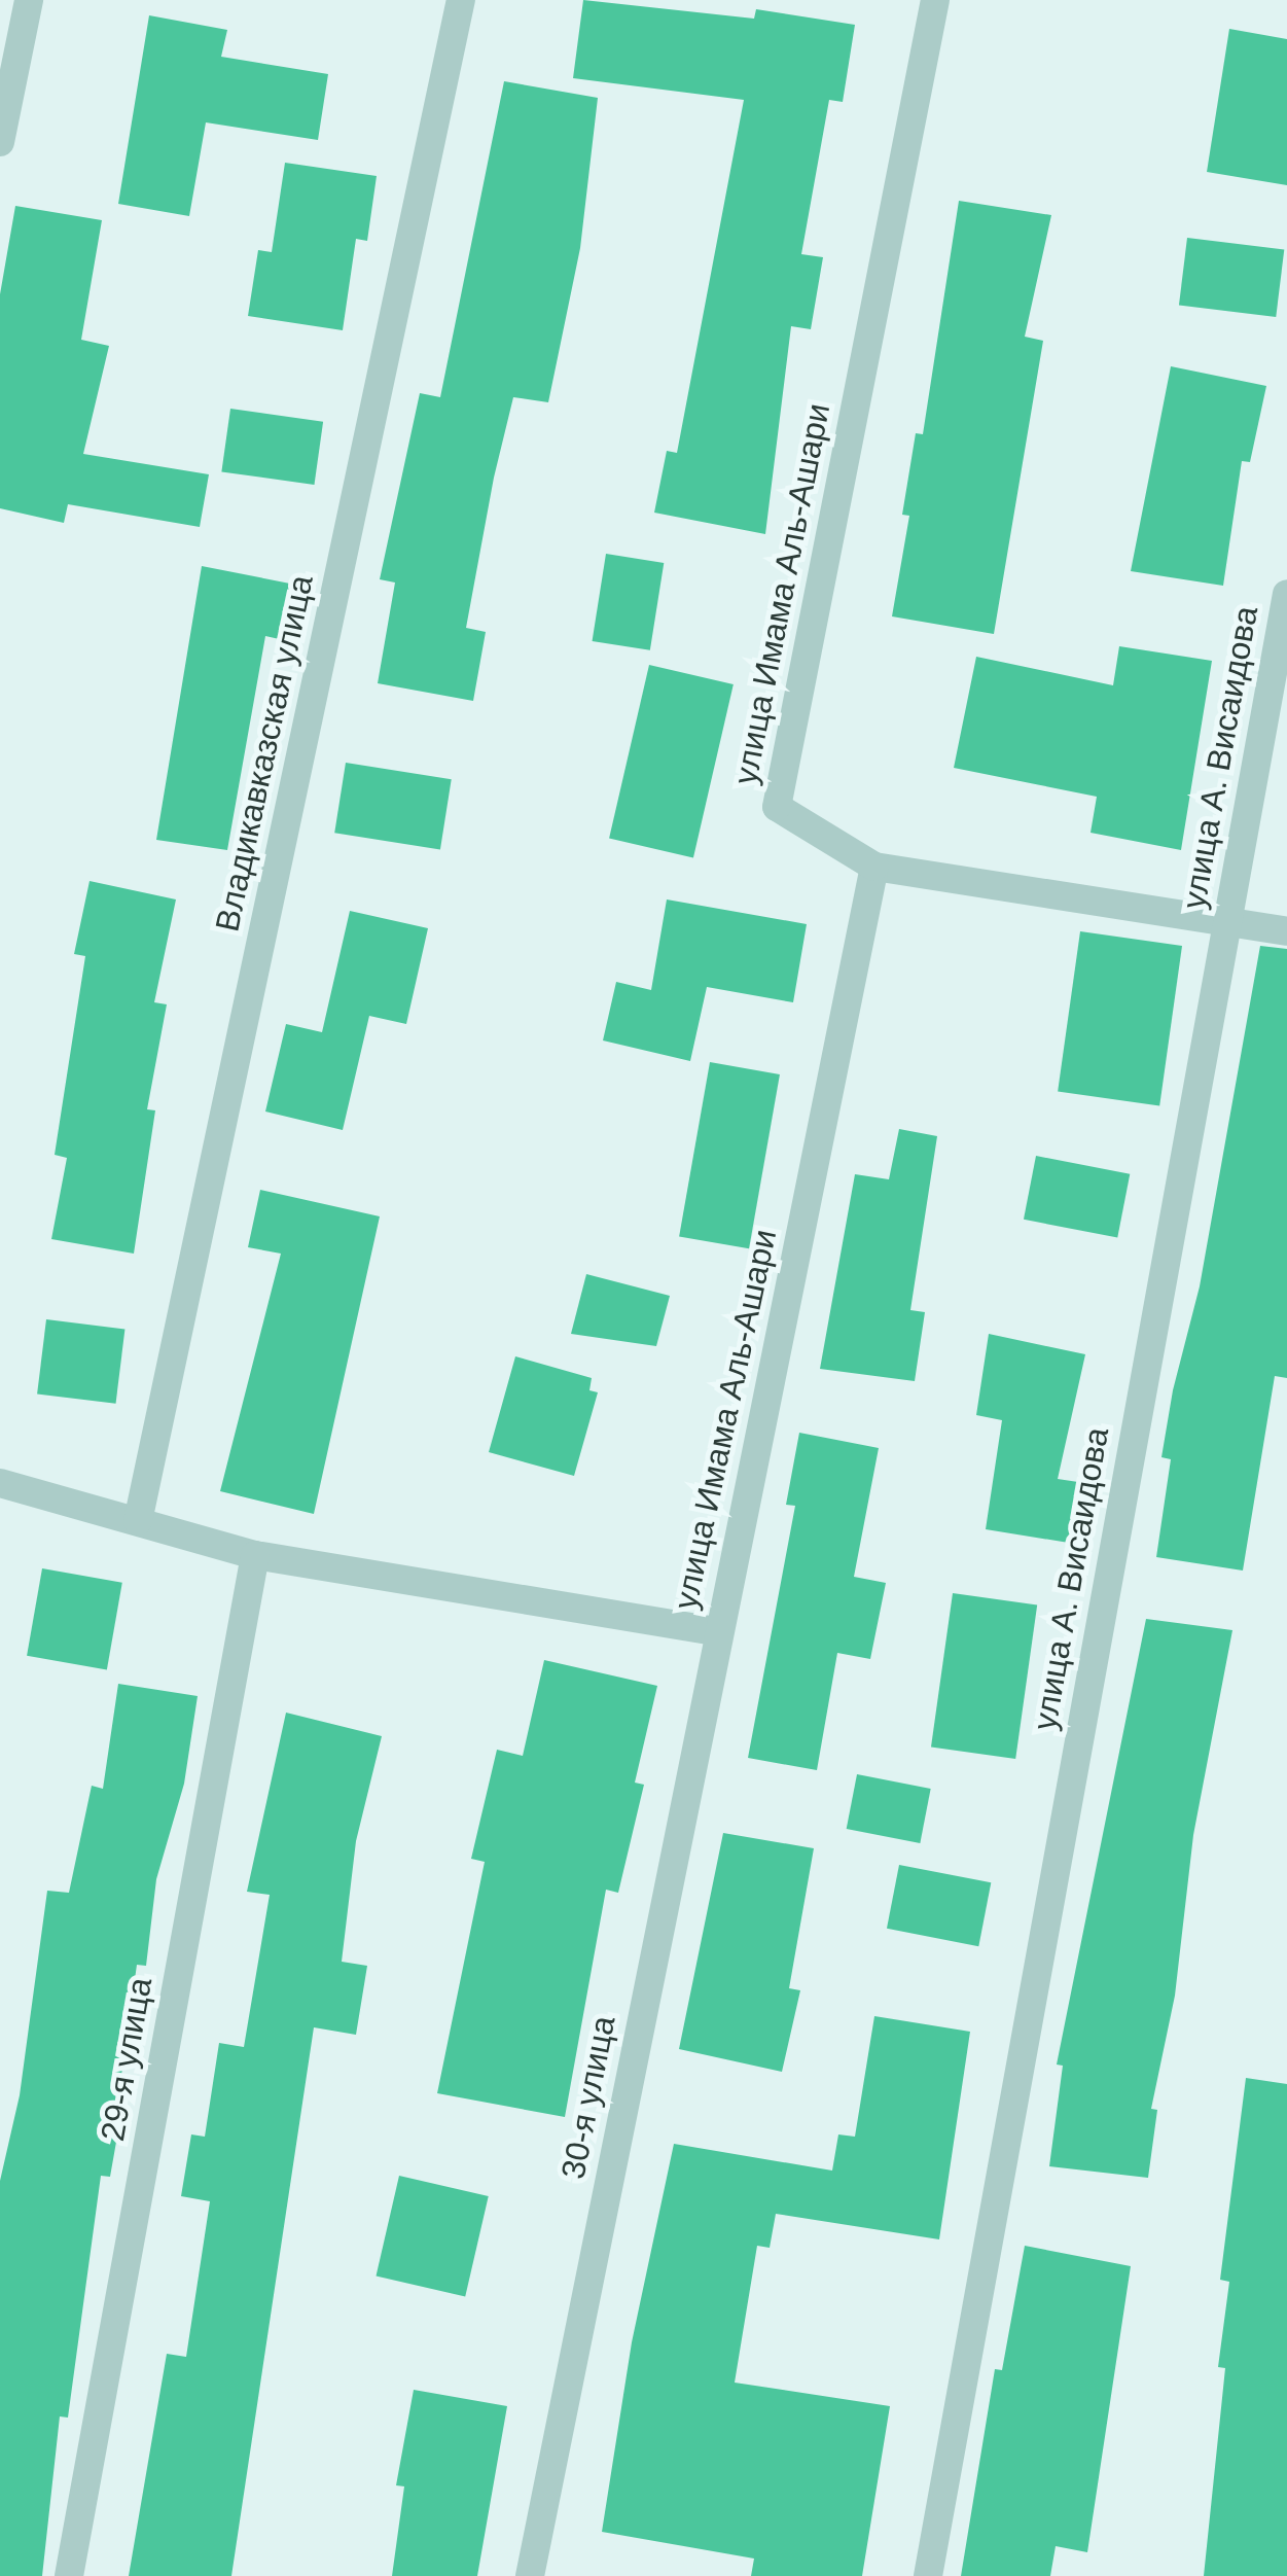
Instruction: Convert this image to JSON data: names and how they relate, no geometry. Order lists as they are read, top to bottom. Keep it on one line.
{"streets":{"street":["улица Имама Аль-Ашари","Владикавказская улица","улица А. Висаидова","29-я улица","30-я улица"]},"crossings":[["улица Имама Аль-Ашари","30-я улица"]]}
